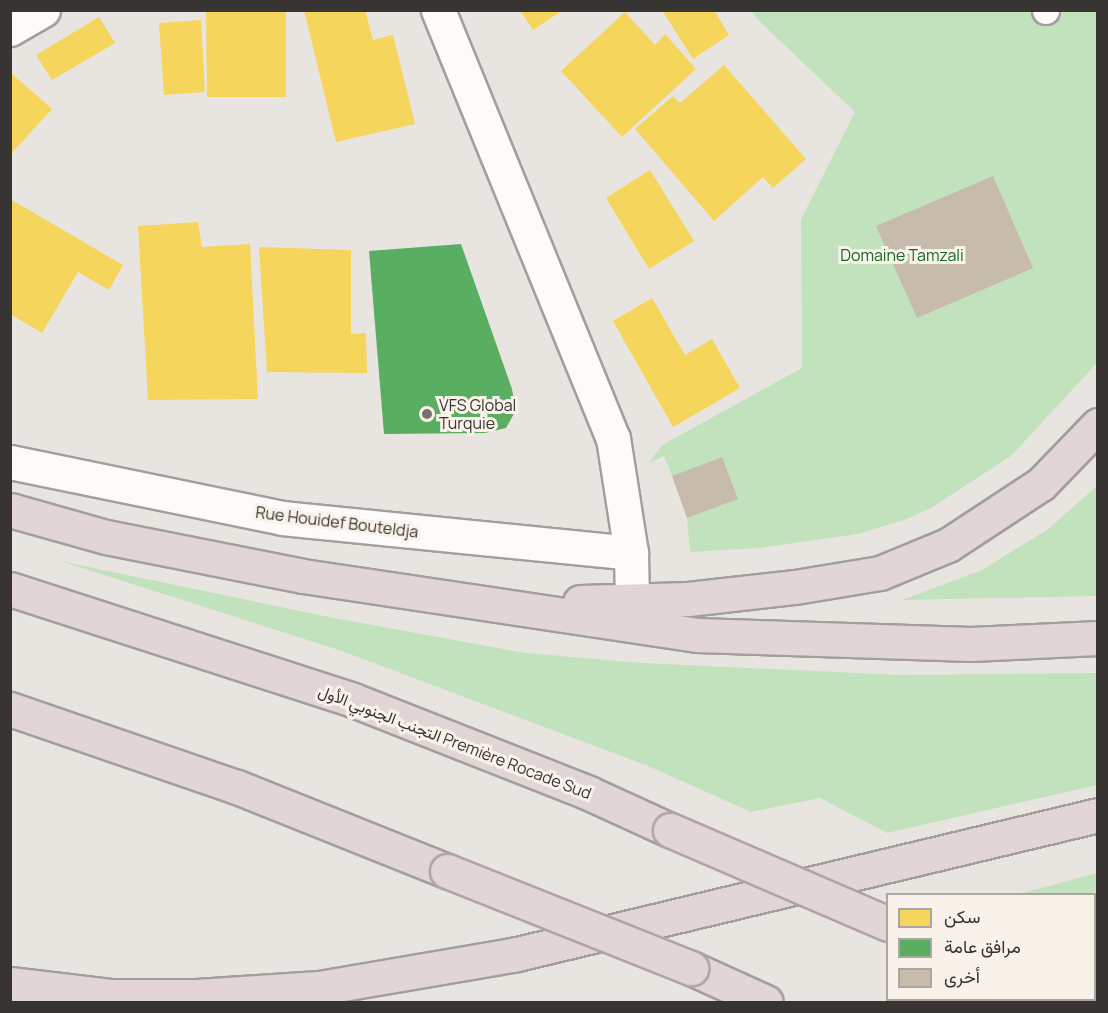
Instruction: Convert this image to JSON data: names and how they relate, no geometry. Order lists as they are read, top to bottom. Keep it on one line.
{"streets":{"highway":["التجنب الجنوبي الأول Première Rocade Sud"],"street":["Rue Houidef Bouteldja"]},"parks":["Domaine Tamzali"],"places":["VFS Global Turquie"],"legend":["سكن","مرافق عامة","أخرى"]}
